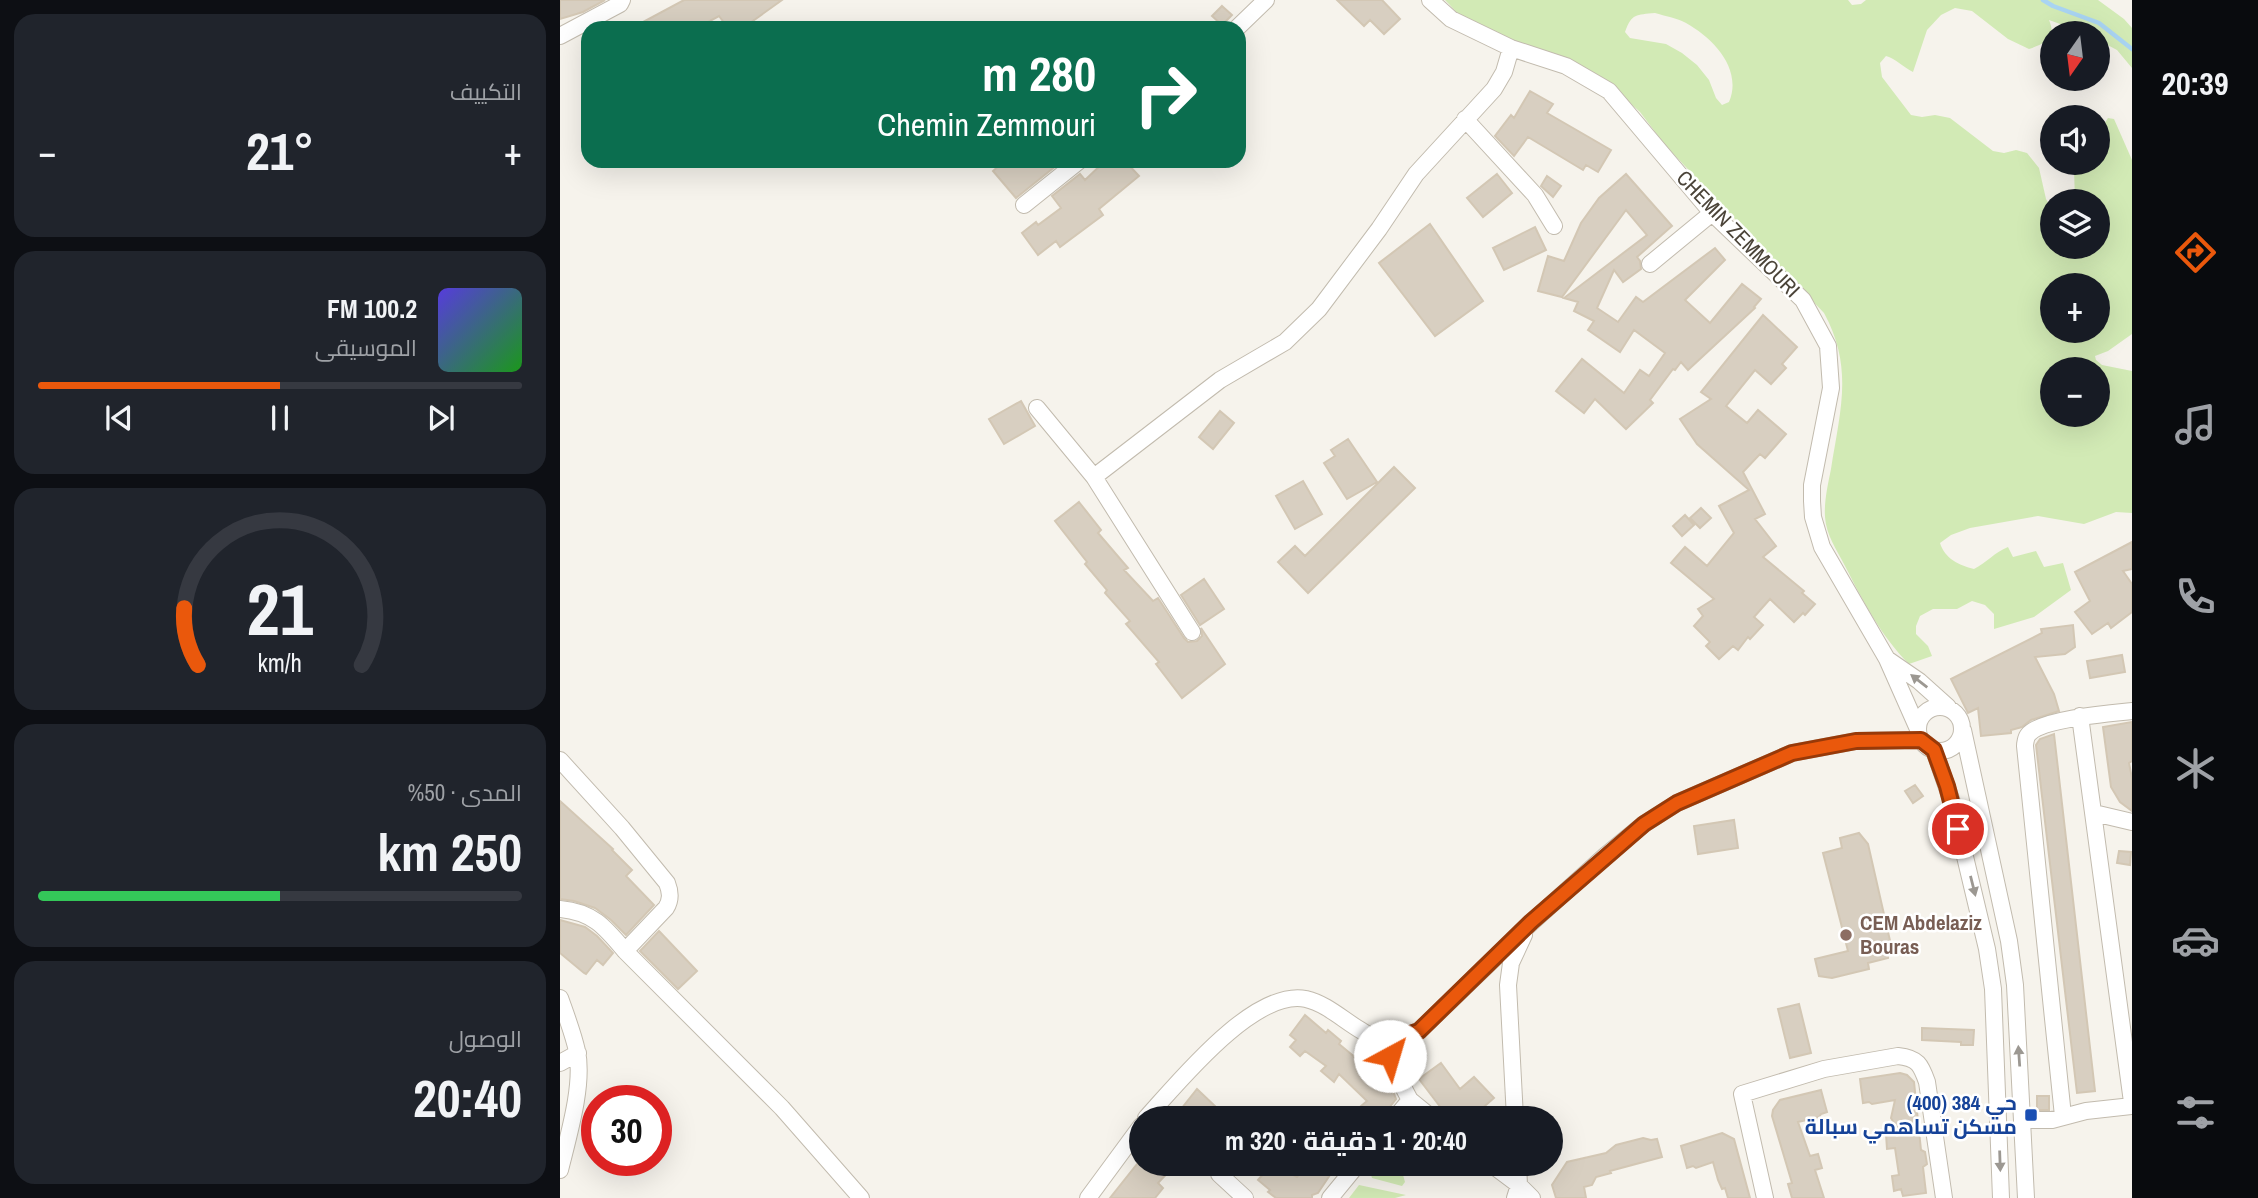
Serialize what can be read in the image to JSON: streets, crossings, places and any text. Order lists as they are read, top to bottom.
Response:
{
  "streets": {
    "street": ["CHEMIN ZEMMOURI"]
  },
  "places": {
    "other": ["CEM Abdelaziz Bouras"],
    "transit": ["حي 384 (400) مسكن تساهمي سبالة"]
  },
  "north": "bottom",
  "page": {
    "tabs": "20:39",
    "tile": [
      "التكييف",
      ["المدى · 50%", "250 km"],
      ["الوصول", "20:40"]
    ],
    "map_buttons": ["+", "−"],
    "turn": ["280 m", "Chemin Zemmouri"],
    "heat": ["−", "21°", "+"],
    "song": ["100.2 FM", "الموسيقى"],
    "limit": "30",
    "trip": "20:40 · 1 دقيقة · 320 m",
    "gauge": ["21", "km/h"]
  }
}
